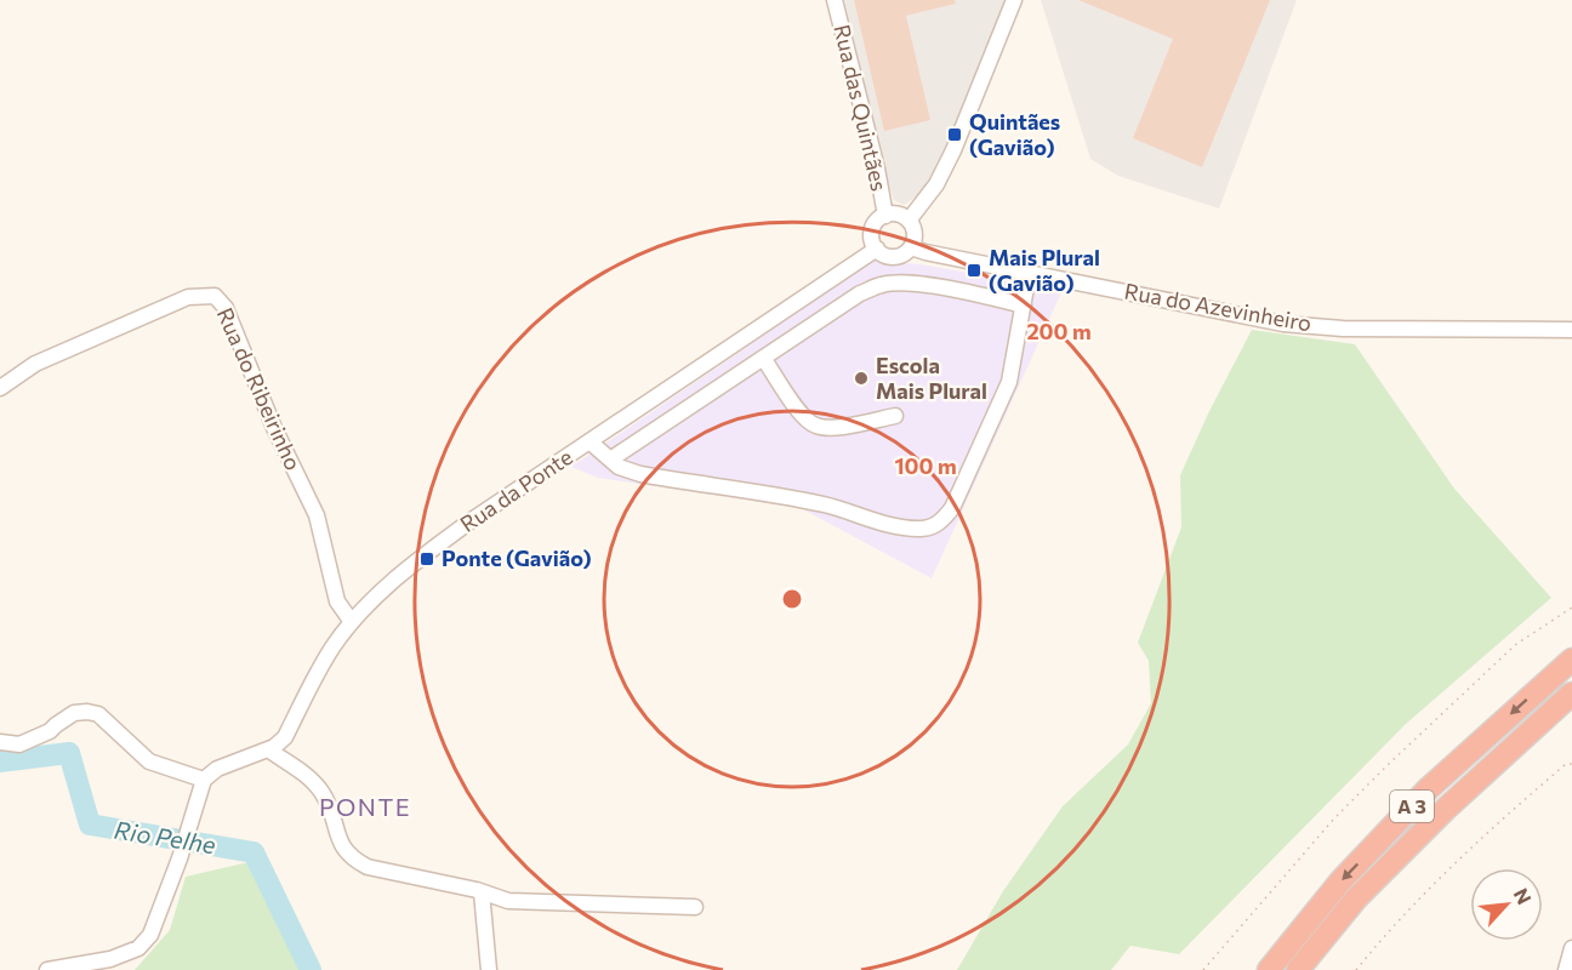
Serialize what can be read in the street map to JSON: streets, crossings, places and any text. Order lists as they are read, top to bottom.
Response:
{
  "streets": {
    "highway": ["A 3"],
    "street": [
      "Rua das Quintães",
      "Rua do Azevinheiro",
      "Rua do Ribeirinho",
      "Rua da Ponte"
    ]
  },
  "crossings": [
    ["Rua das Quintães", "Rua do Azevinheiro"],
    ["Rua das Quintães", "Rua da Ponte"],
    ["Rua do Azevinheiro", "Rua da Ponte"],
    ["Rua do Ribeirinho", "Rua da Ponte"]
  ],
  "districts": ["PONTE"],
  "water": ["Rio Pelhe"],
  "places": {
    "transit": ["Quintães (Gavião)", "Mais Plural (Gavião)", "Ponte (Gavião)"],
    "other": ["Escola Mais Plural"]
  },
  "north": "top right",
  "rings": ["200 m", "100 m"]
}
